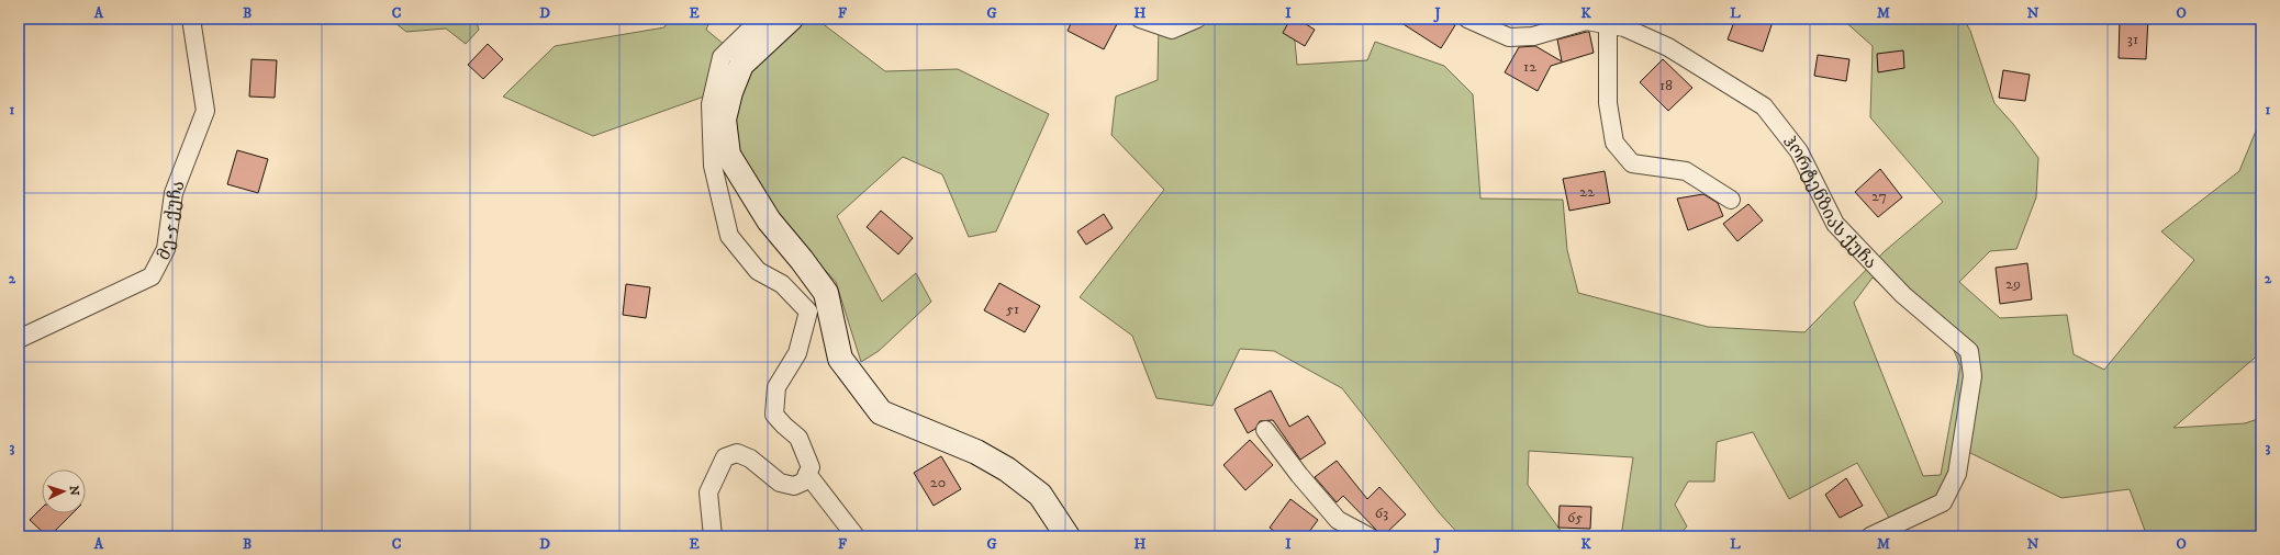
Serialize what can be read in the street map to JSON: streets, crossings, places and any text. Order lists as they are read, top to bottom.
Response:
{
  "streets": {
    "street": ["ჰორტენზიას ქუჩა", "მე-5 ქუჩა"]
  },
  "house_numbers": [
    "31",
    "12",
    "18",
    "22",
    "27",
    "29",
    "51",
    "20",
    "63",
    "65"
  ],
  "north": "right",
  "grid": {
    "columns": [
      "A",
      "B",
      "C",
      "D",
      "E",
      "F",
      "G",
      "H",
      "I",
      "J",
      "K",
      "L",
      "M",
      "N",
      "O"
    ],
    "rows": ["1", "2", "3"]
  }
}
